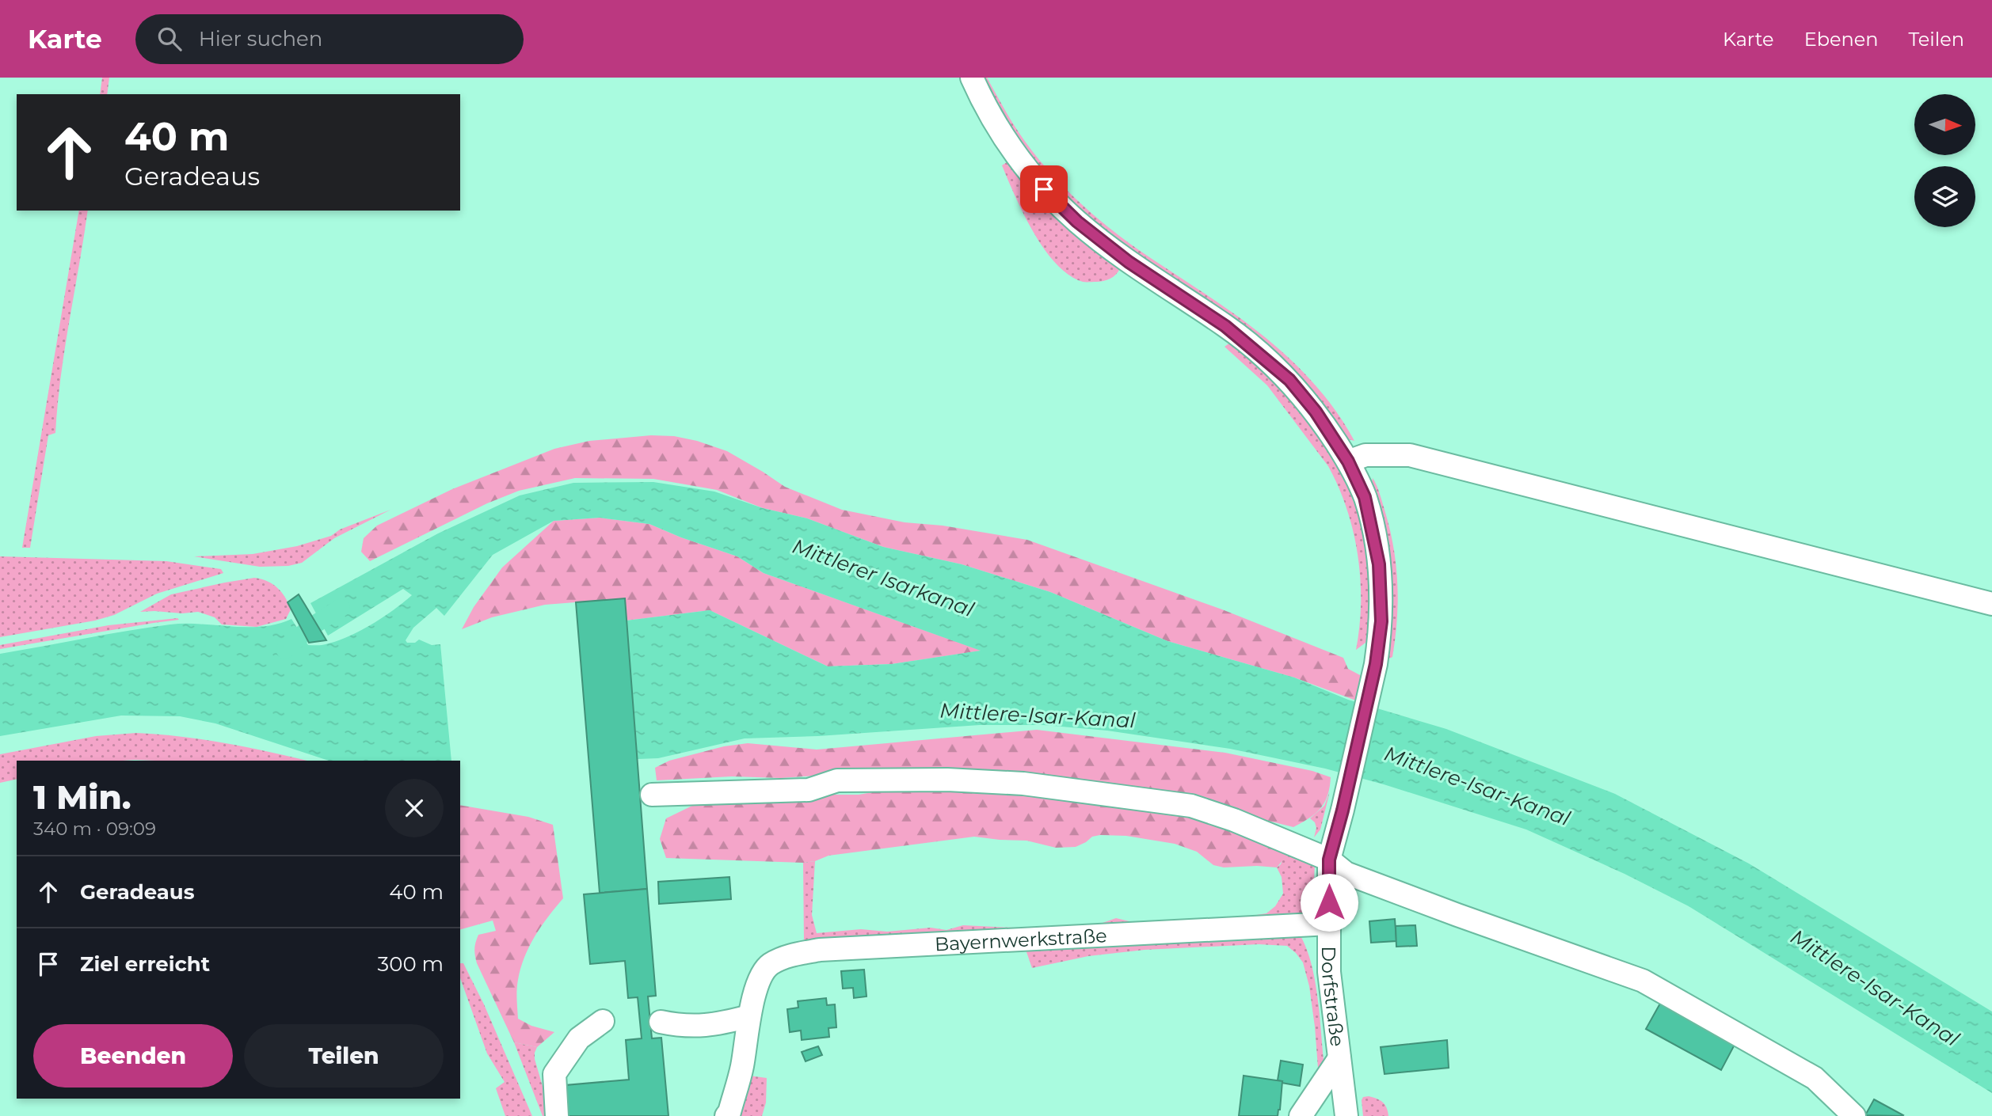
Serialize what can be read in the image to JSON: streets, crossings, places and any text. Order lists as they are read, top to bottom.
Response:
{
  "streets": {
    "street": ["Bayernwerkstraße", "Dorfstraße"]
  },
  "crossings": [
    ["Bayernwerkstraße", "Dorfstraße"]
  ],
  "water": ["Mittlerer Isarkanal", "Mittlere-Isar-Kanal"],
  "north": "right",
  "page": {
    "header": "Karte",
    "search": "Hier suchen",
    "nav": ["Karte", "Ebenen", "Teilen"],
    "turn": ["40 m", "Geradeaus"],
    "heading": ["1 Min.", "340 m · 09:09"],
    "list": [
      {
        "name": "Geradeaus",
        "value": "40 m"
      },
      {
        "name": "Ziel erreicht",
        "value": "300 m"
      }
    ],
    "buttons": ["Beenden", "Teilen"]
  }
}
